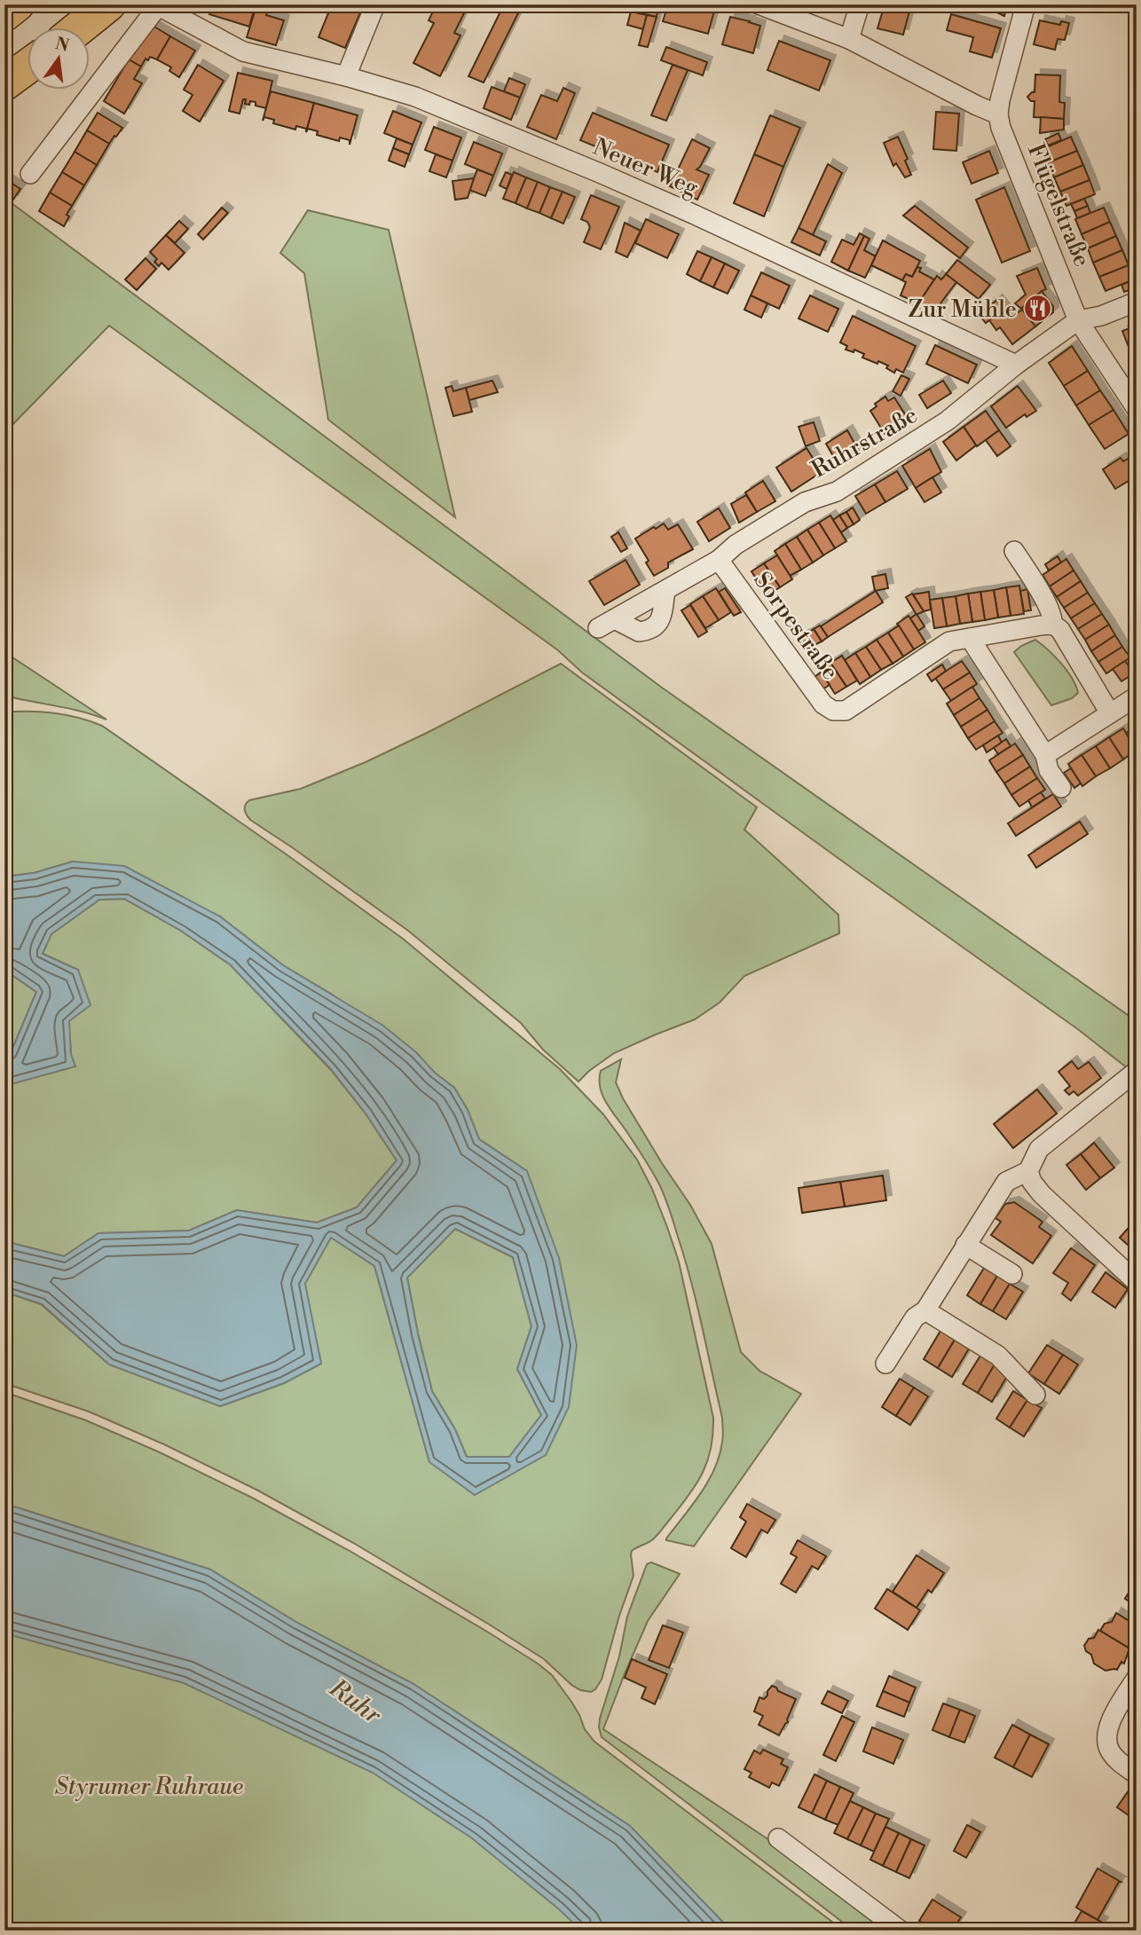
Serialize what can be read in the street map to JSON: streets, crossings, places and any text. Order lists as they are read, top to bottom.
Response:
{
  "streets": {
    "street": [
      "Neuer Weg",
      "Flügelstraße",
      "Ruhrstraße",
      "Sorpestraße"
    ]
  },
  "crossings": [
    ["Neuer Weg", "Ruhrstraße"],
    ["Flügelstraße", "Ruhrstraße"],
    ["Ruhrstraße", "Sorpestraße"]
  ],
  "water": ["Ruhr"],
  "parks": ["Styrumer Ruhraue"],
  "places": {
    "restaurant": ["Zur Mühle"]
  },
  "north": "top"
}
